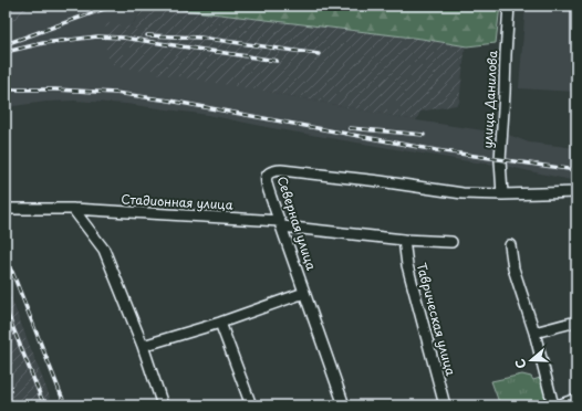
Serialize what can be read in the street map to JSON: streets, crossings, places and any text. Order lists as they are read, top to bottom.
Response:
{
  "streets": {
    "street": [
      "улица Данилова",
      "Стадионная улица",
      "Северная улица",
      "Таврическая улица"
    ]
  },
  "crossings": [
    ["улица Данилова", "Северная улица"],
    ["Стадионная улица", "Северная улица"],
    ["Стадионная улица", "Таврическая улица"]
  ],
  "north": "left"
}
